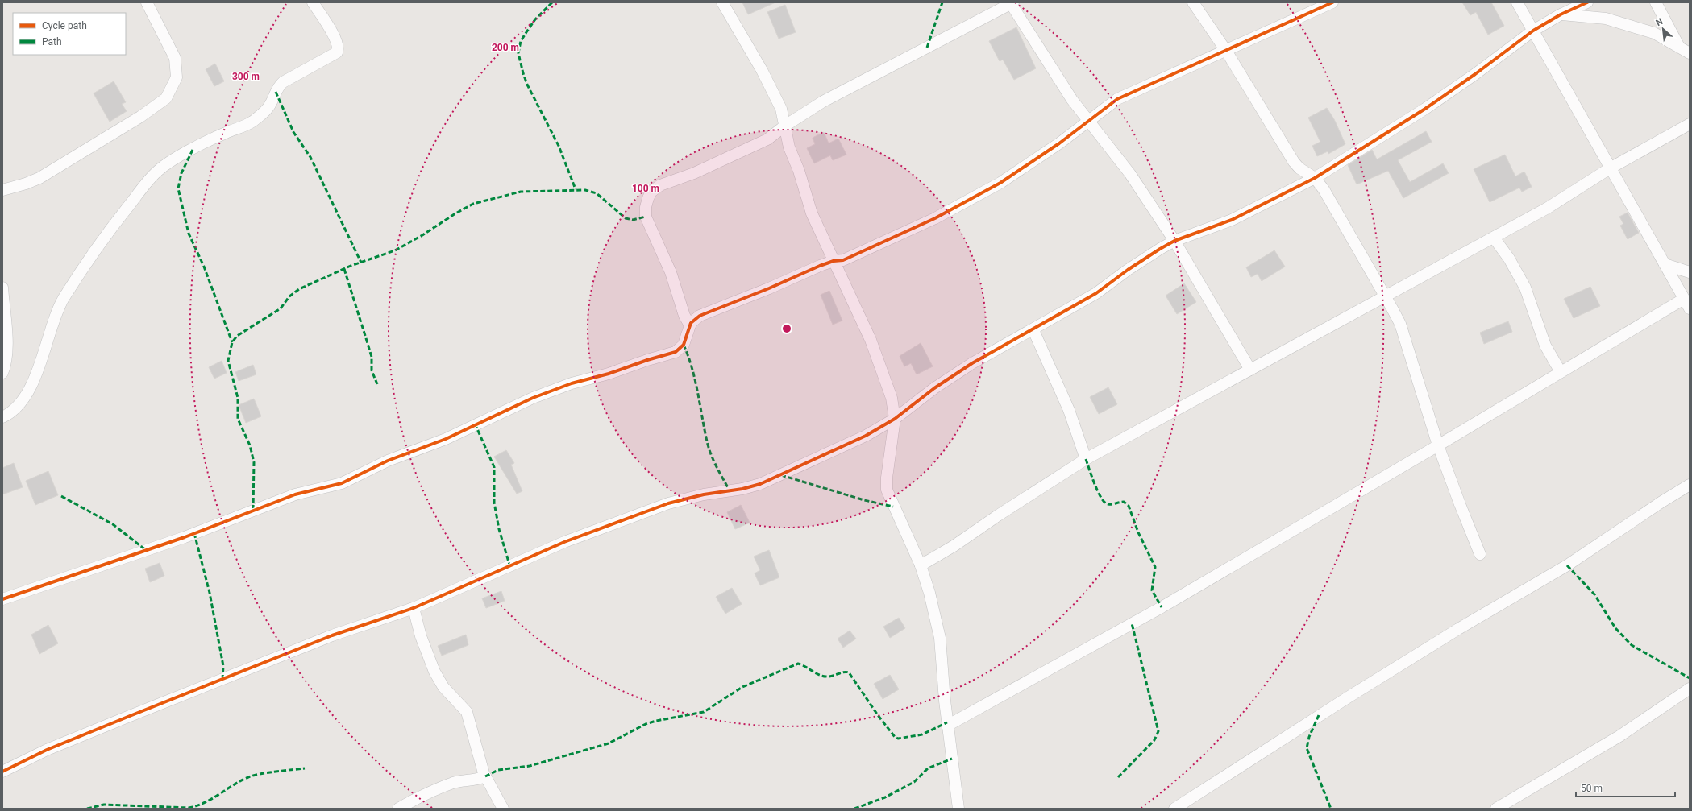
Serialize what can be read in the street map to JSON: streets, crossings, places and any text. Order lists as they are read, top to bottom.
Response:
{
  "legend": ["Cycle path", "Path"],
  "scale_bar": "50 m",
  "north": "top left",
  "rings": ["200 m", "300 m", "100 m"]
}
